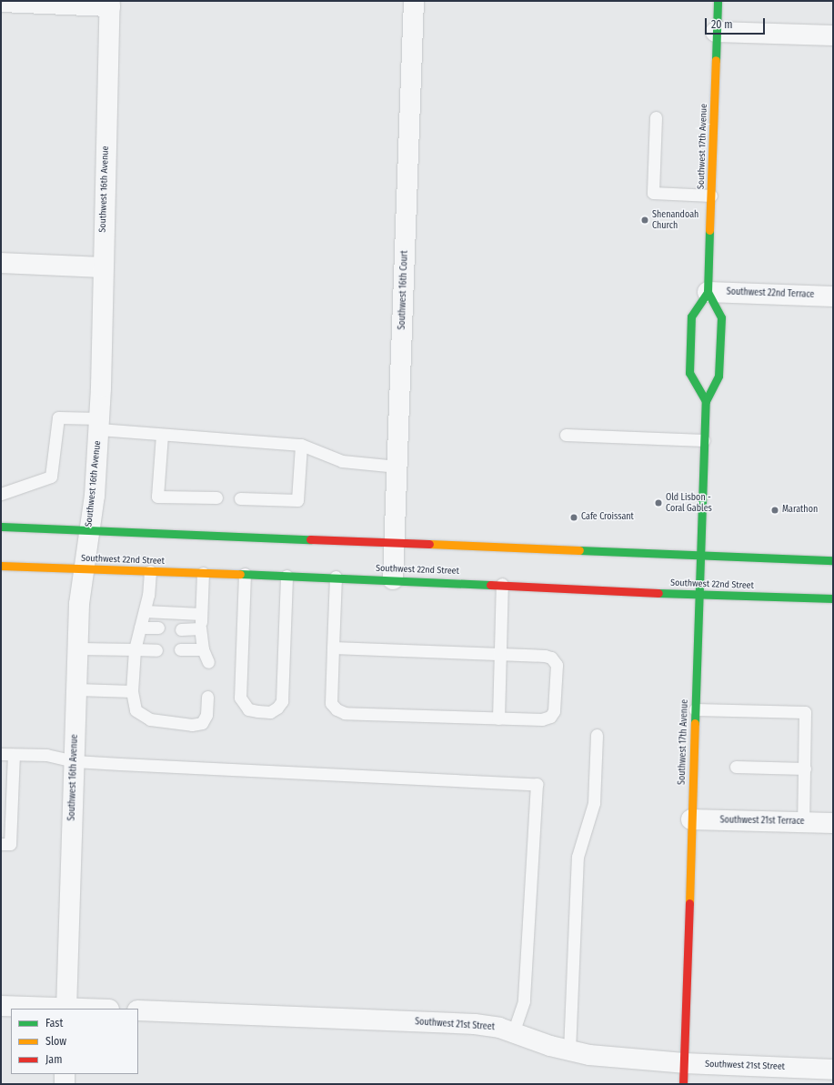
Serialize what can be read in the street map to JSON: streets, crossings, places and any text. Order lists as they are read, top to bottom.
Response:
{
  "streets": {
    "main road": ["Southwest 17th Avenue", "Southwest 22nd Street"],
    "street": [
      "Southwest 16th Avenue",
      "Southwest 16th Court",
      "Southwest 22nd Terrace",
      "Southwest 21st Terrace",
      "Southwest 21st Street"
    ]
  },
  "crossings": [
    ["Southwest 17th Avenue", "Southwest 22nd Terrace"],
    ["Southwest 17th Avenue", "Southwest 22nd Street"],
    ["Southwest 17th Avenue", "Southwest 21st Terrace"],
    ["Southwest 17th Avenue", "Southwest 21st Street"],
    ["Southwest 16th Avenue", "Southwest 22nd Street"],
    ["Southwest 16th Court", "Southwest 22nd Street"]
  ],
  "places": [
    "Shenandoah Church",
    "Old Lisbon - Coral Gables",
    "Marathon",
    "Cafe Croissant"
  ],
  "legend": ["Fast", "Slow", "Jam"],
  "scale_bar": "20 m"
}
